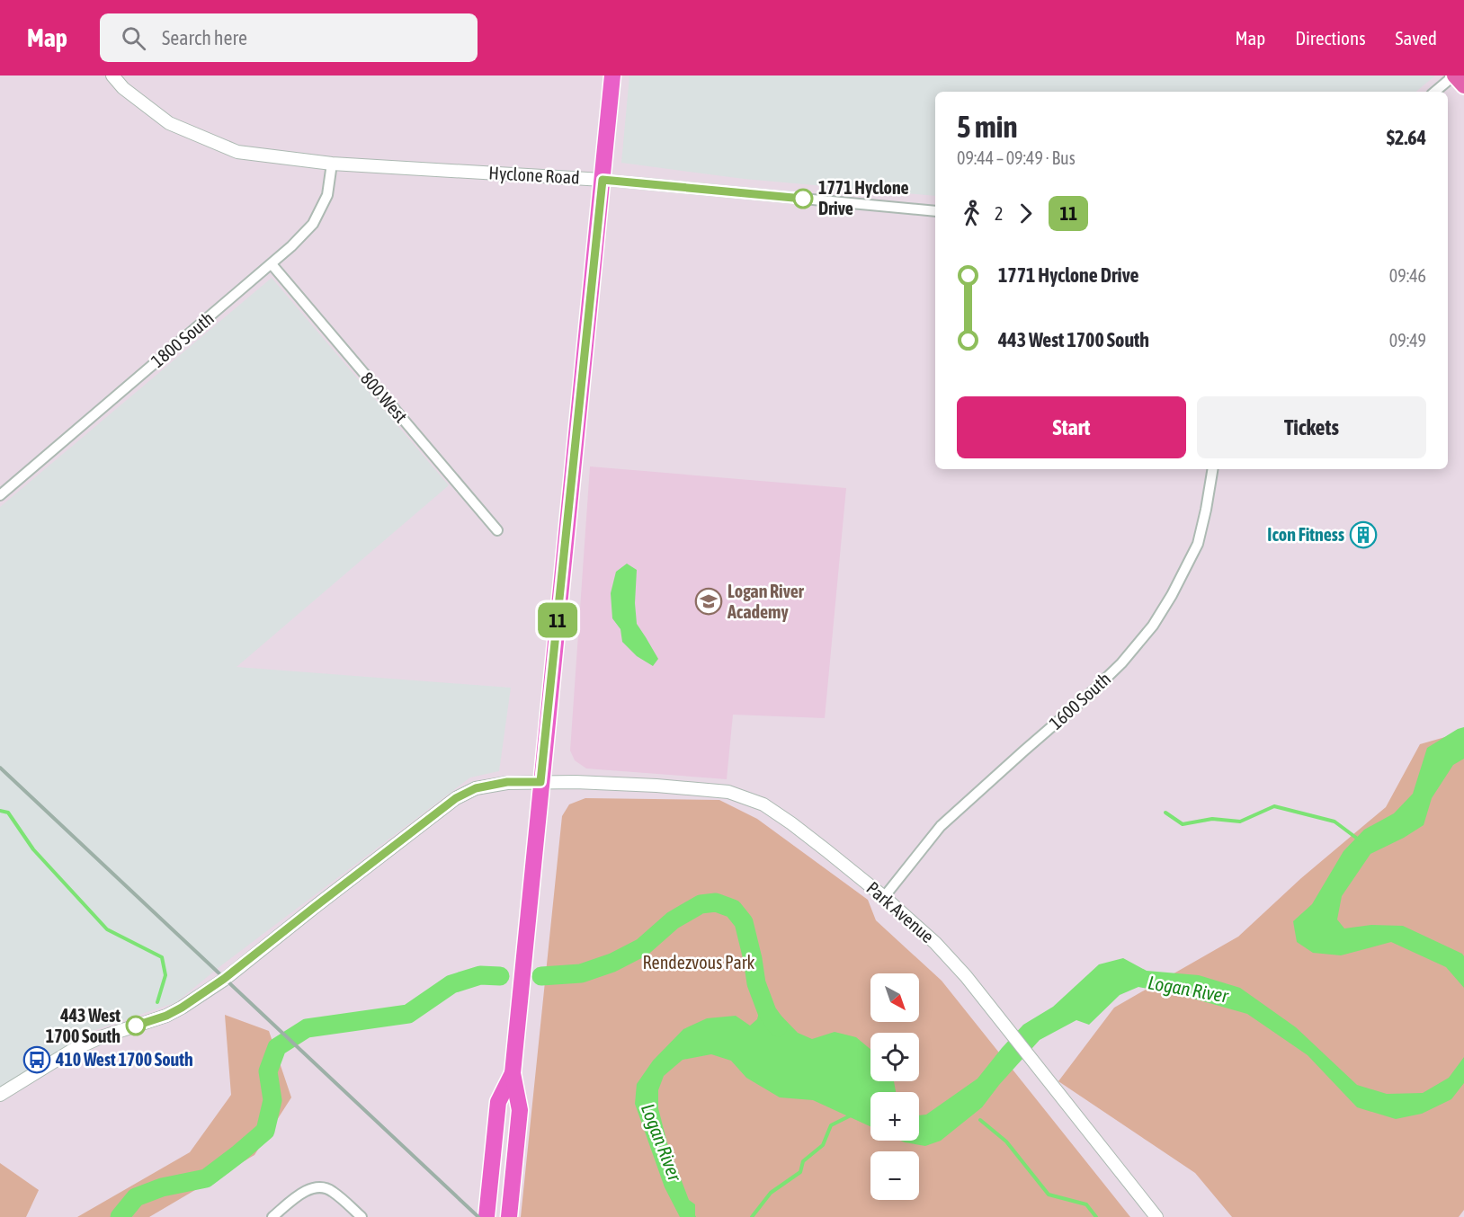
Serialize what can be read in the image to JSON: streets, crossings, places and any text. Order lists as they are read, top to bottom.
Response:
{
  "streets": {
    "street": [
      "Hyclone Road",
      "1800 South",
      "800 West",
      "1600 South",
      "Park Avenue"
    ]
  },
  "crossings": [
    ["Hyclone Road", "1800 South"],
    ["1800 South", "800 West"],
    ["1600 South", "Park Avenue"]
  ],
  "water": ["Logan River"],
  "parks": ["Rendezvous Park"],
  "places": {
    "other": ["1771 Hyclone Drive", "443 West 1700 South"],
    "building": ["Icon Fitness"],
    "school or university": ["Logan River Academy"],
    "bus stop": ["410 West 1700 South"]
  },
  "lines": ["bus line 11"],
  "north": "bottom right",
  "page": {
    "header": "Map",
    "search": "Search here",
    "nav": ["Map", "Directions", "Saved"],
    "on_map": "11",
    "heading": ["5 min", "09:44 – 09:49 · Bus", "$2.64"],
    "legs": ["2", "11"],
    "list": [
      {
        "name": "1771 Hyclone Drive",
        "value": "09:46"
      },
      {
        "name": "443 West 1700 South",
        "value": "09:49"
      }
    ],
    "buttons": ["Start", "Tickets"],
    "map_buttons": ["+", "−"]
  }
}
